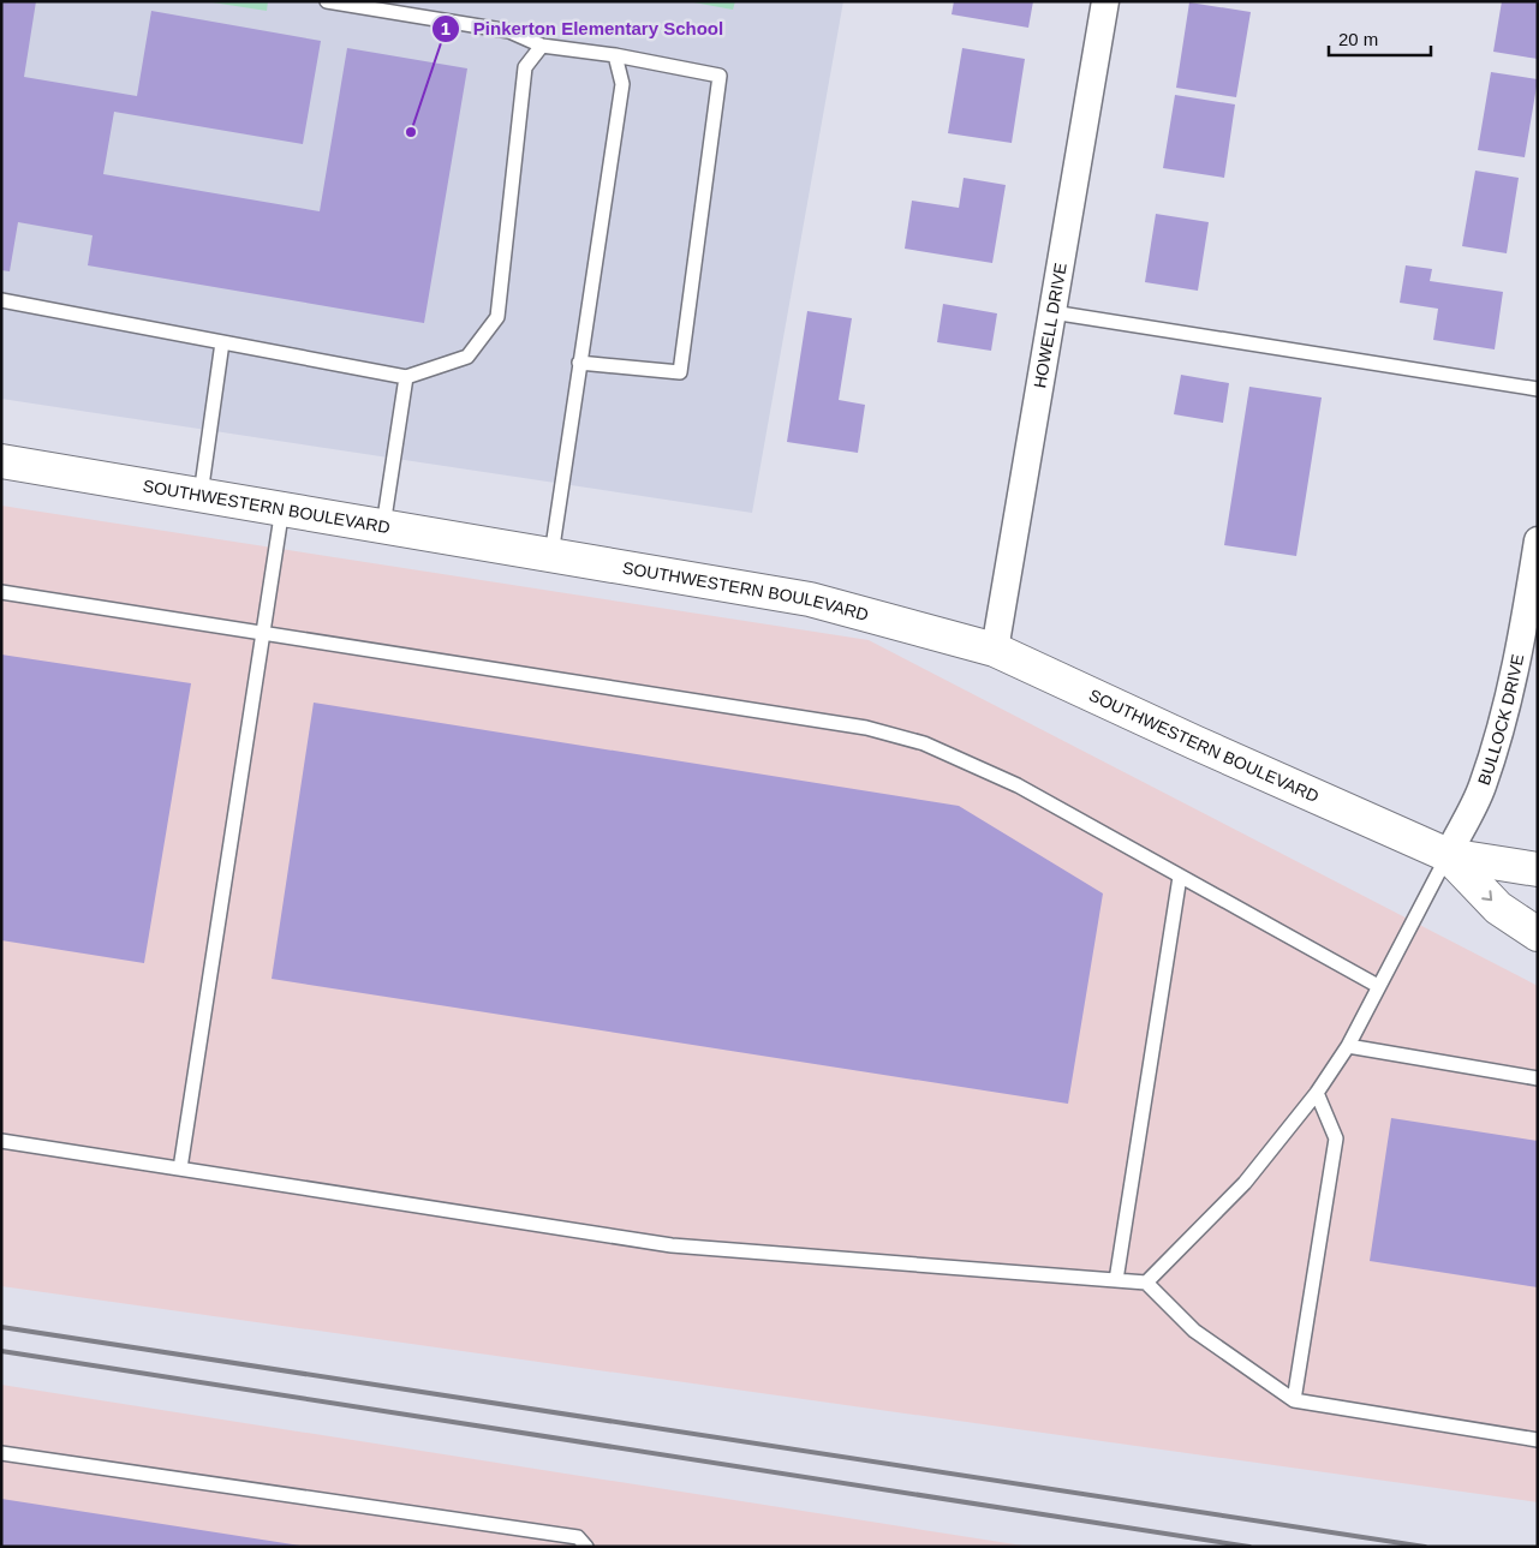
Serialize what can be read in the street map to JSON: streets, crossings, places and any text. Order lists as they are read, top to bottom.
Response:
{
  "streets": {
    "street": ["HOWELL DRIVE", "SOUTHWESTERN BOULEVARD", "BULLOCK DRIVE"]
  },
  "crossings": [
    ["HOWELL DRIVE", "SOUTHWESTERN BOULEVARD"],
    ["SOUTHWESTERN BOULEVARD", "BULLOCK DRIVE"]
  ],
  "places": ["Pinkerton Elementary School"],
  "scale_bar": "20 m"
}
